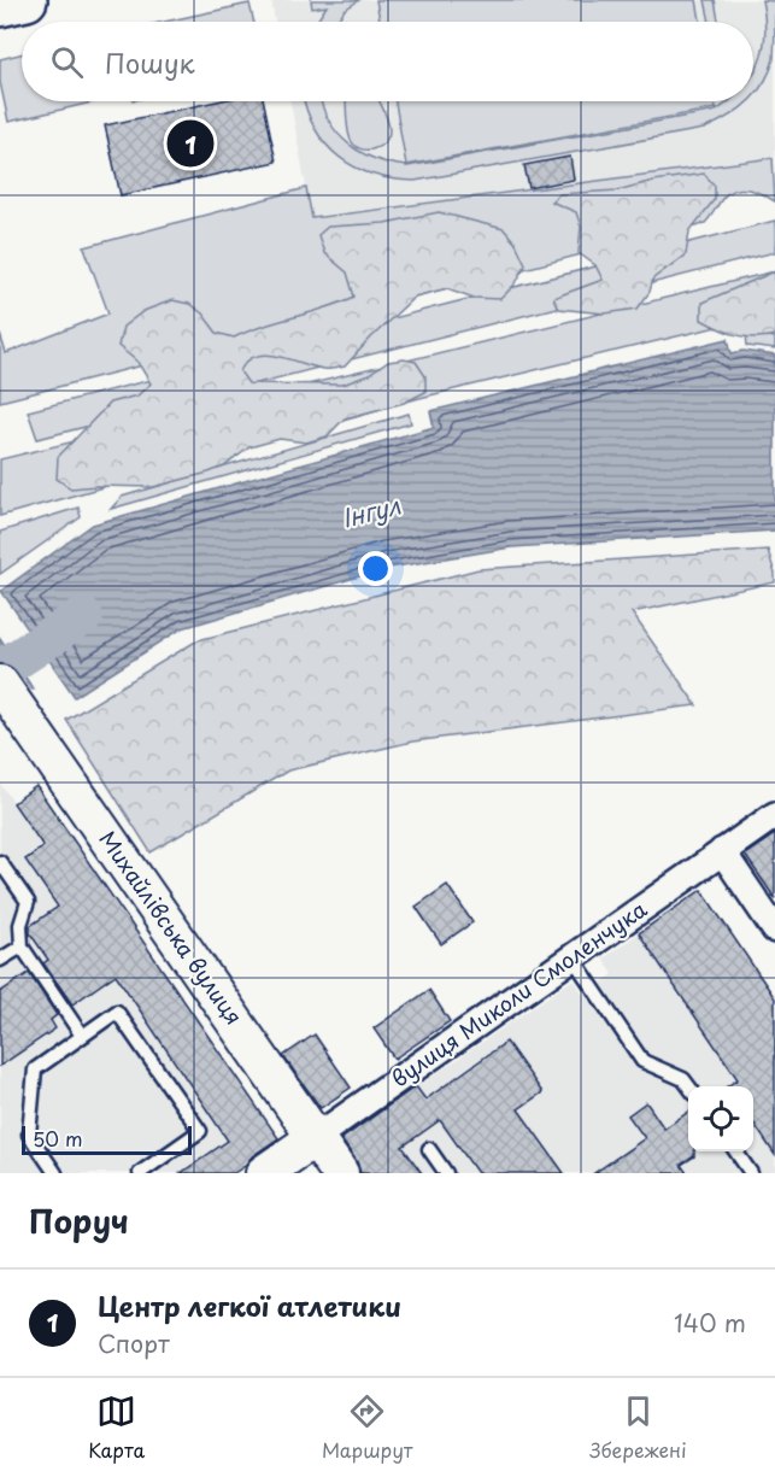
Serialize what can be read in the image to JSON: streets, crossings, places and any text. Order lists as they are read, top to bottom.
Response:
{
  "streets": {
    "street": ["Михайлівська вулиця", "вулиця Миколи Смоленчука"]
  },
  "crossings": [
    ["Михайлівська вулиця", "вулиця Миколи Смоленчука"]
  ],
  "water": ["Інгул"],
  "scale_bar": "50 m",
  "page": {
    "search": "Пошук",
    "pins": "1",
    "scale": "50 m",
    "heading": "Поруч",
    "list": [
      {
        "mark": "1",
        "name": "Центр легкої атлетики",
        "note": "Спорт",
        "value": "140 m"
      }
    ],
    "nav": ["Карта", "Маршрут", "Збережені"]
  }
}
